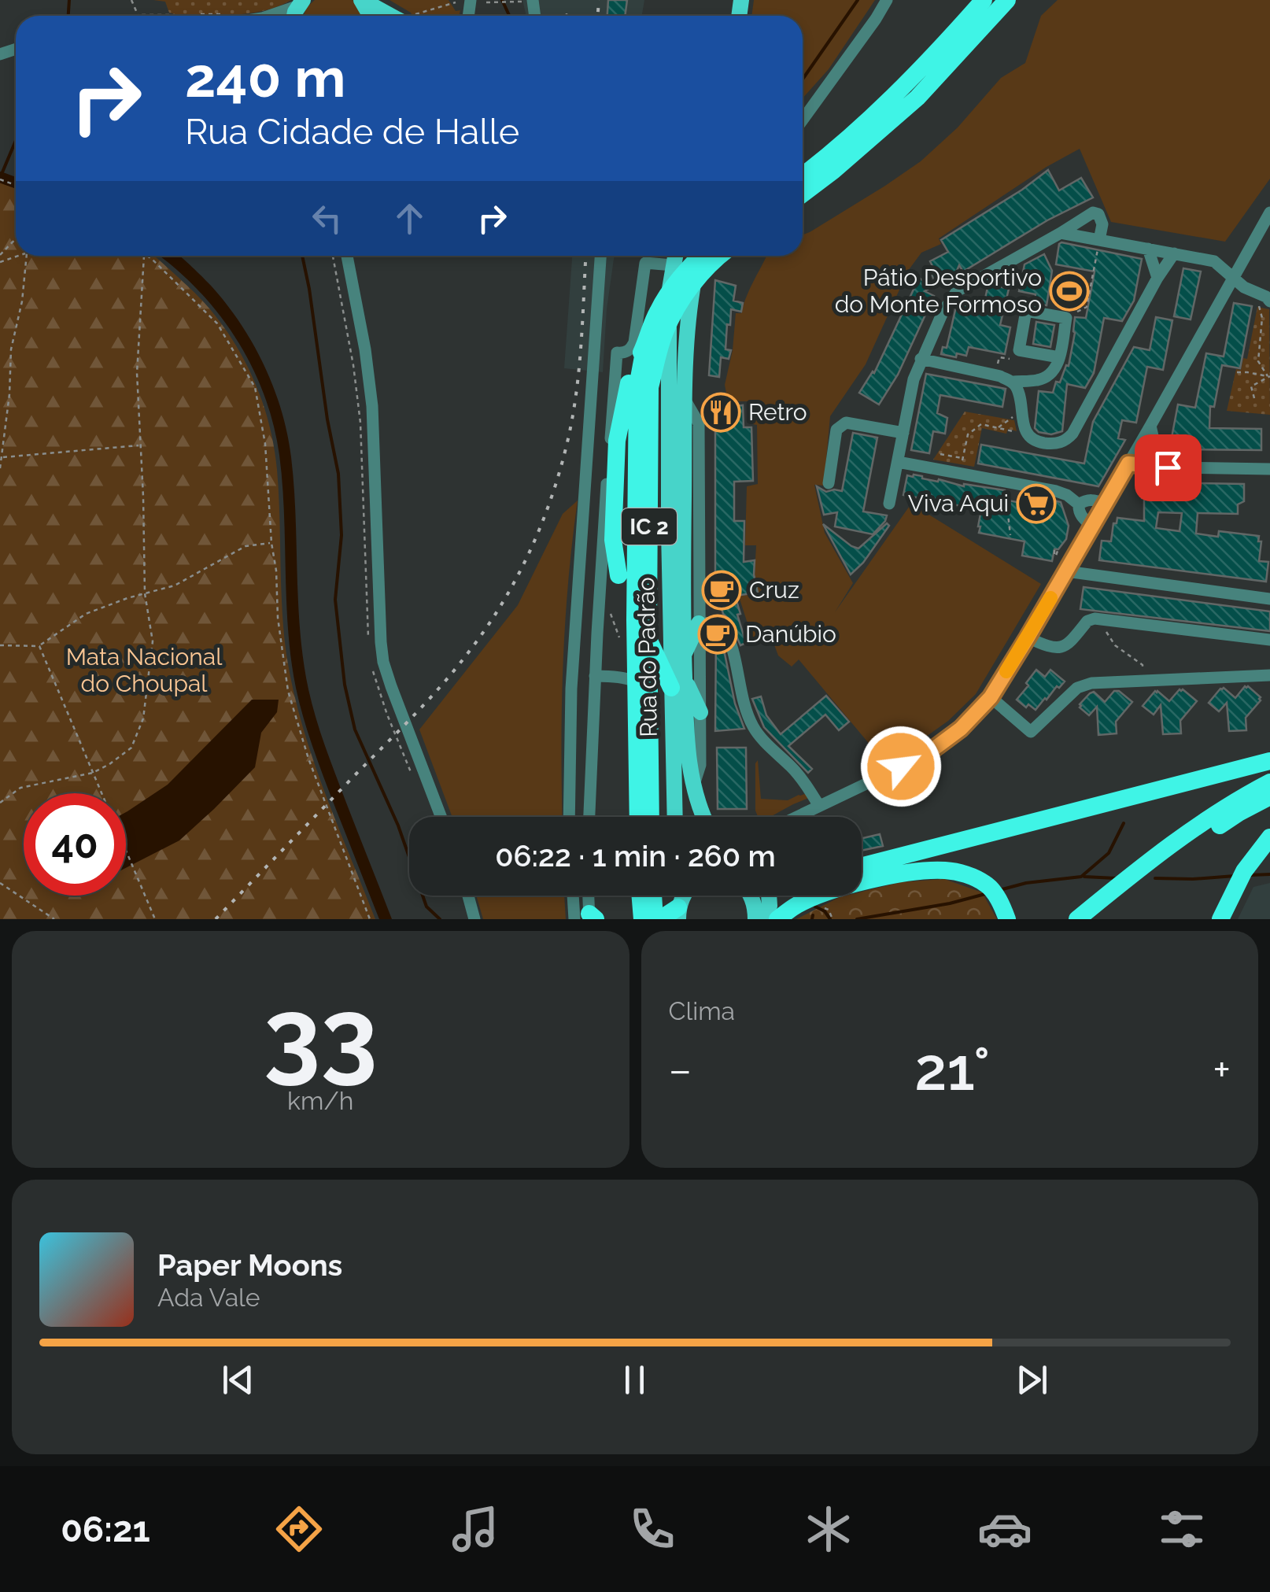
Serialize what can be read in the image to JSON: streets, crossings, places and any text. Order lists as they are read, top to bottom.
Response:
{
  "streets": {
    "highway": ["IC 2"],
    "main road": ["Rua do Padrão"]
  },
  "parks": ["Mata Nacional do Choupal"],
  "places": {
    "sports": ["Pátio Desportivo do Monte Formoso"],
    "restaurant": ["Retro"],
    "supermarket": ["Viva Aqui"],
    "cafe": ["Cruz", "Danúbio"]
  },
  "page": {
    "turn": ["240 m", "Rua Cidade de Halle"],
    "limit": "40",
    "trip": "06:22 · 1 min · 260 m",
    "tile": [
      ["33", "km/h"],
      "Clima"
    ],
    "heat": ["−", "21°", "+"],
    "song": ["Paper Moons", "Ada Vale"],
    "tabs": "06:21"
  }
}
